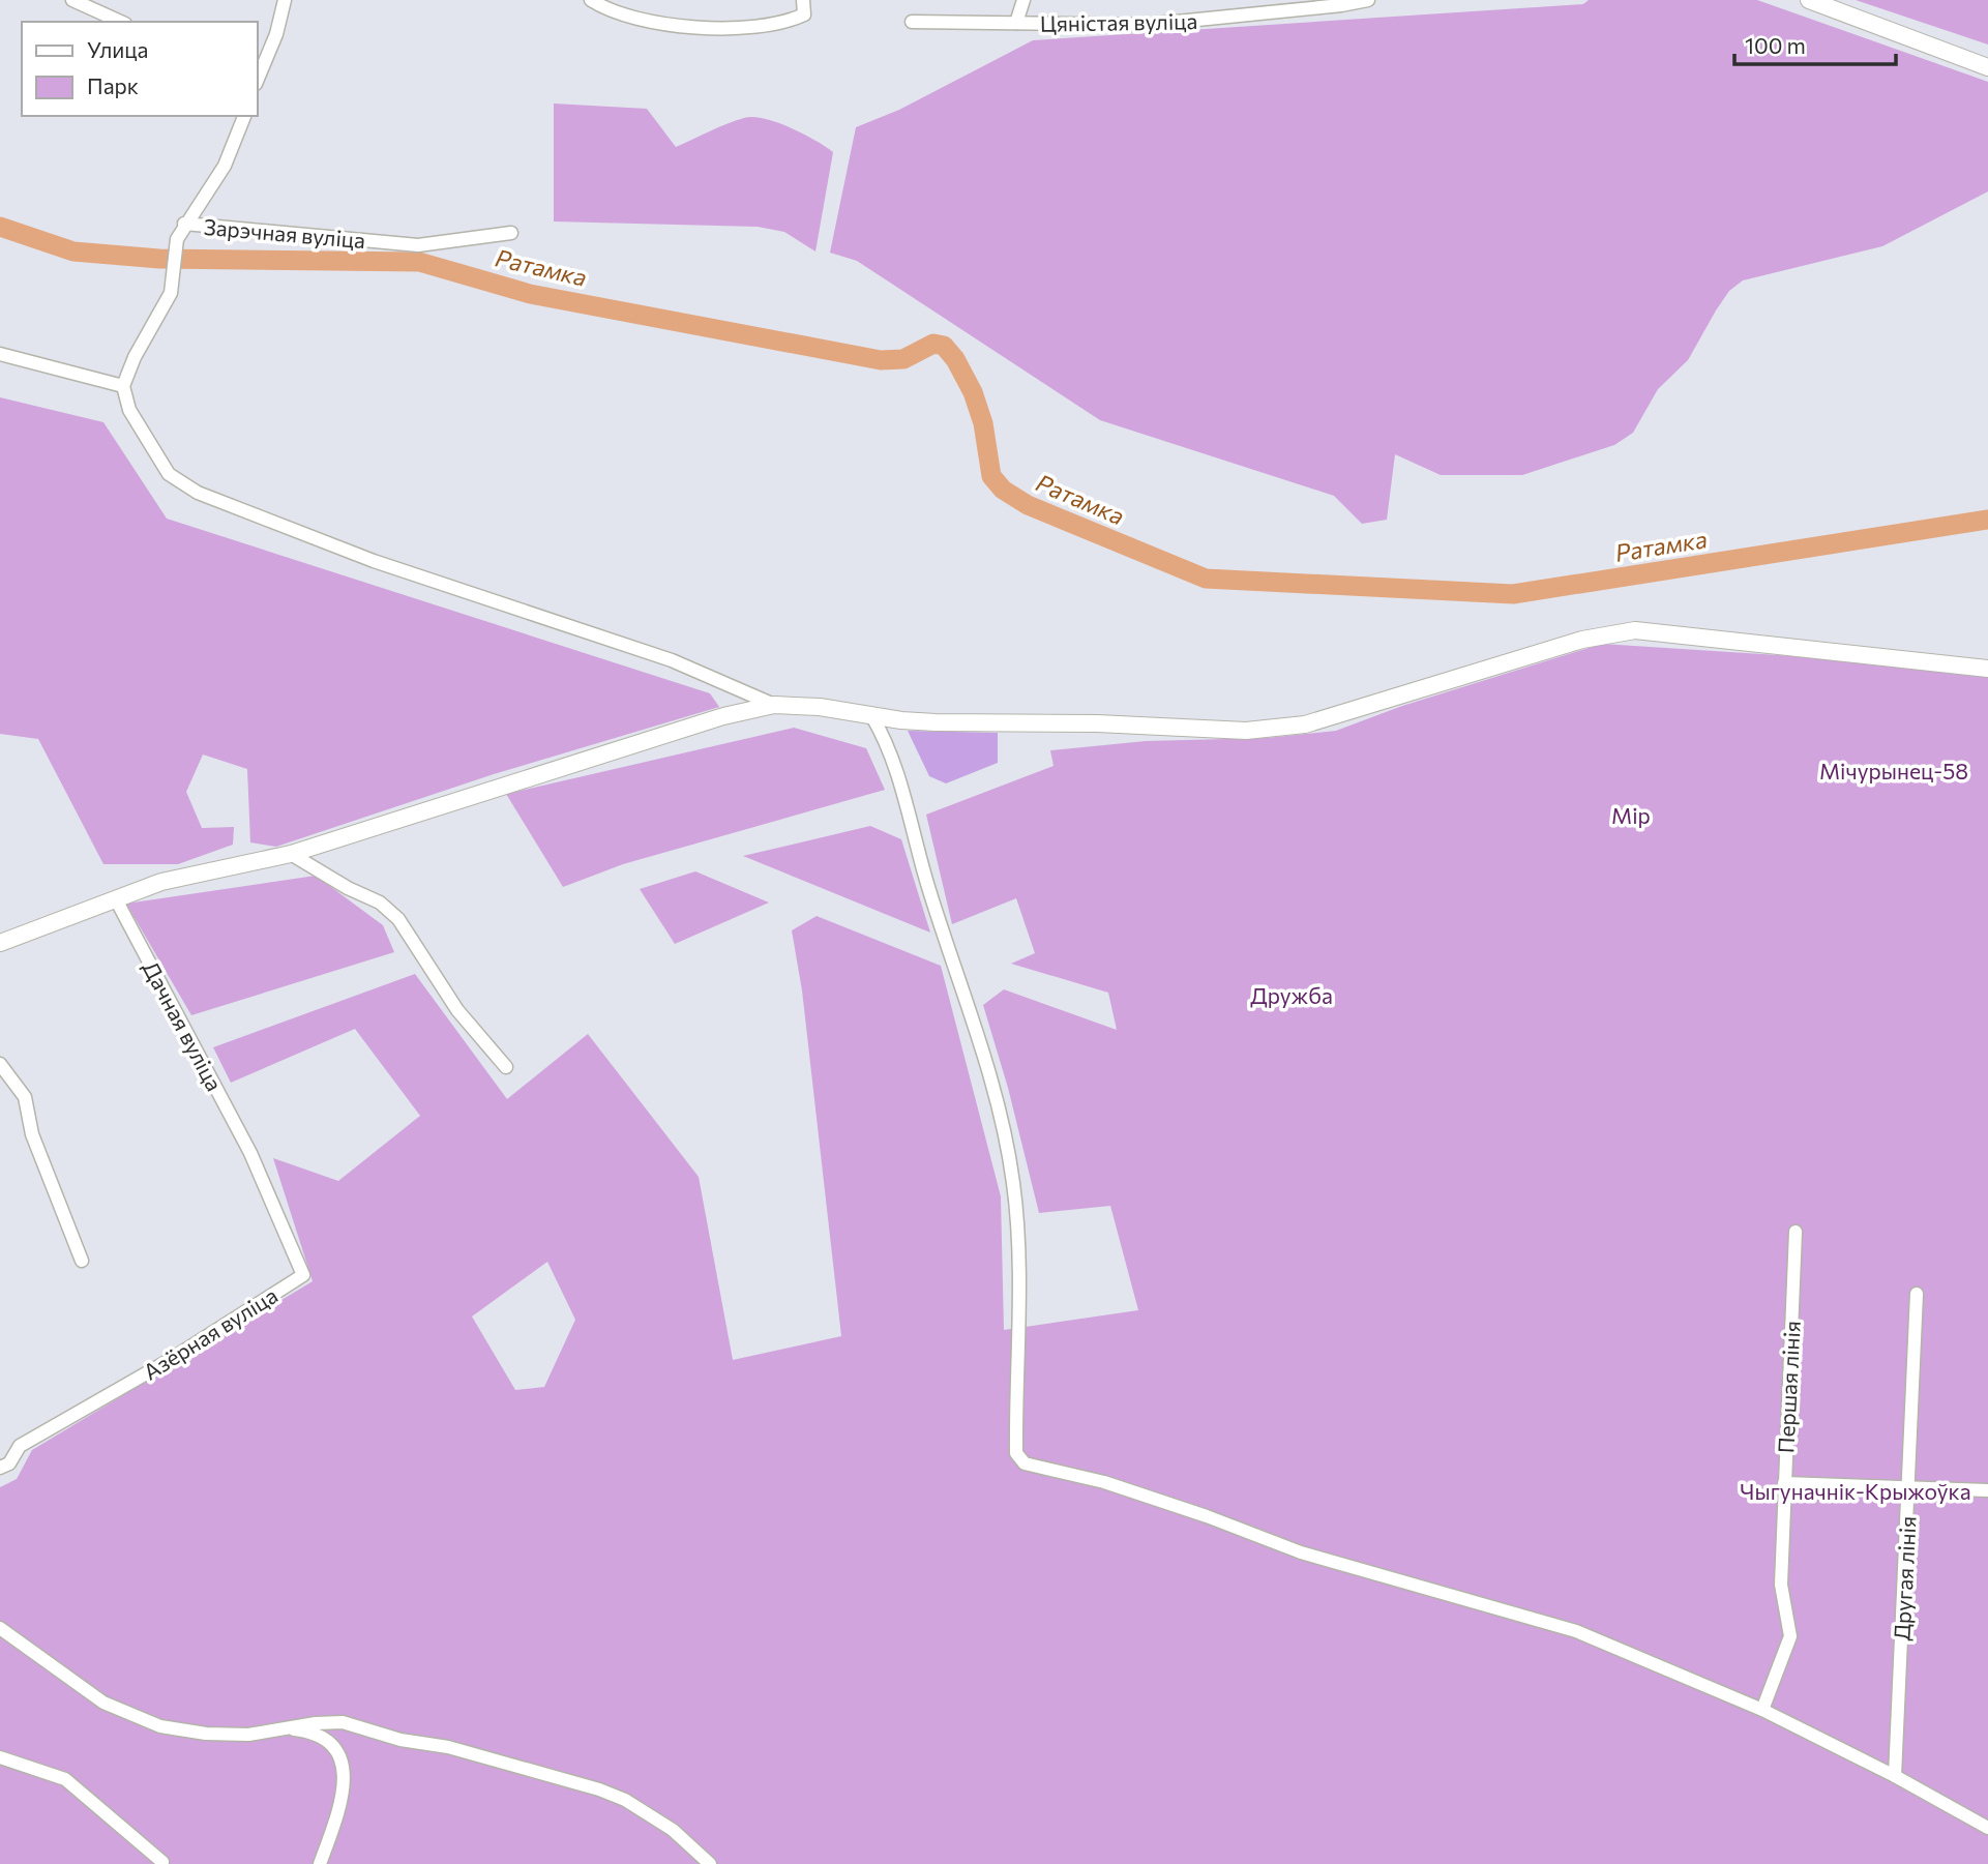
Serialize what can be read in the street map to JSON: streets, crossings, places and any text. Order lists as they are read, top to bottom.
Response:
{
  "streets": {
    "street": [
      "Цяністая вуліца",
      "Зарэчная вуліца",
      "Дачная вуліца",
      "Азёрная вуліца",
      "Першая лінія",
      "Другая лінія"
    ]
  },
  "crossings": [
    ["Дачная вуліца", "Азёрная вуліца"]
  ],
  "water": ["Ратамка"],
  "parks": [
    "Мічурынец-58",
    "Мір",
    "Дружба",
    "Чыгуначнік-Крыжоўка"
  ],
  "legend": ["Улица", "Парк"],
  "scale_bar": "100 m"
}
